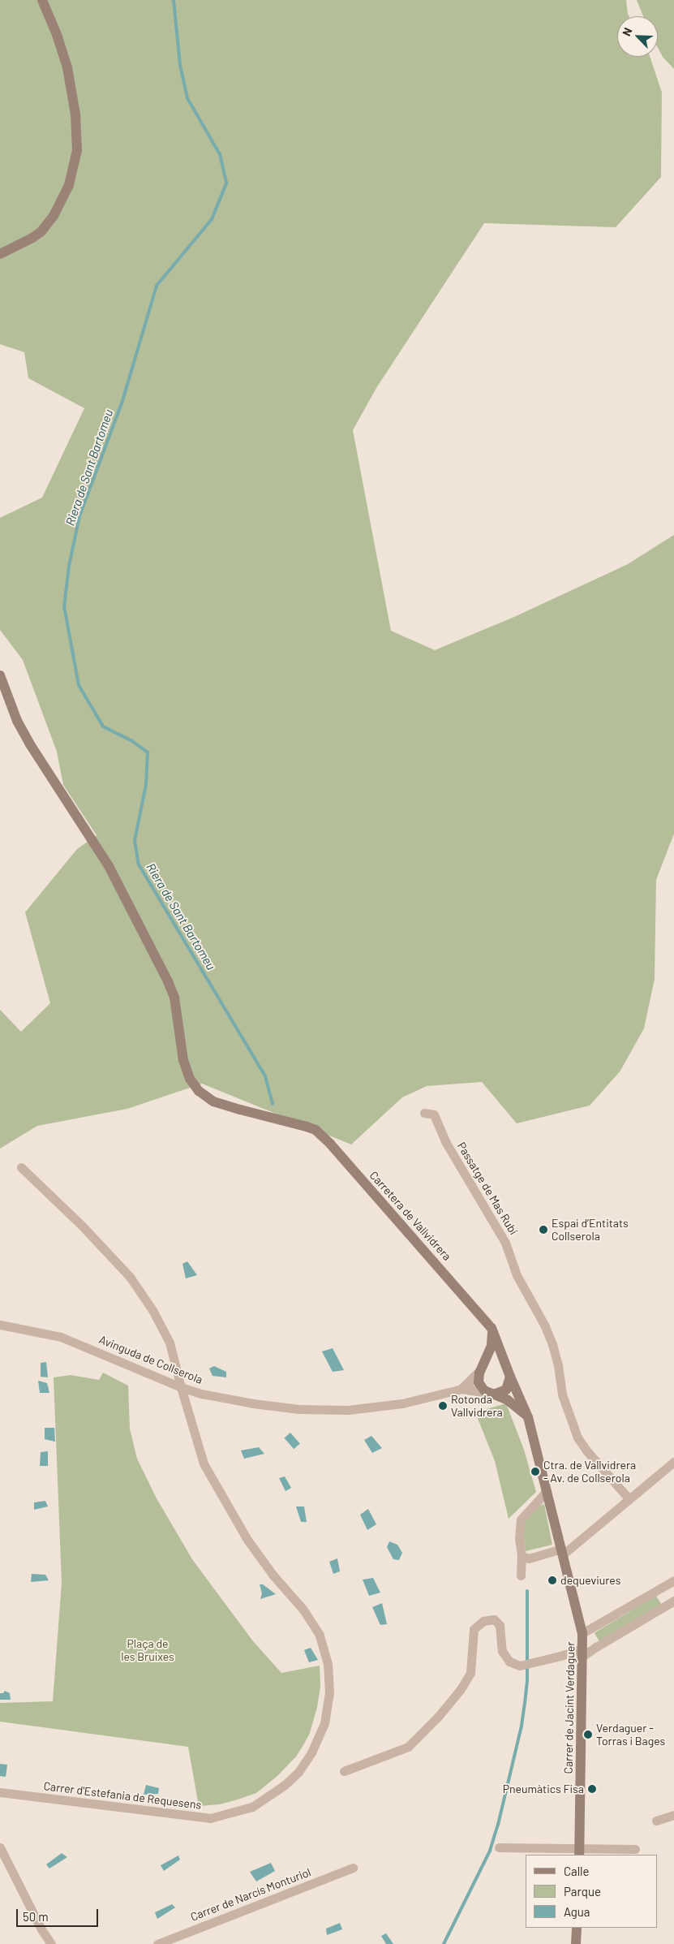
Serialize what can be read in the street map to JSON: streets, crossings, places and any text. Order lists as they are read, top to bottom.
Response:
{
  "streets": {
    "main road": ["Carretera de Vallvidrera", "Carrer de Jacint Verdaguer"],
    "street": [
      "Passatge de Mas Rubí",
      "Avinguda de Collserola",
      "Carrer d'Estefania de Requesens",
      "Carrer de Narcís Monturiol"
    ]
  },
  "crossings": [
    ["Avinguda de Collserola", "Carrer d'Estefania de Requesens"]
  ],
  "water": ["Riera de Sant Bartomeu"],
  "parks": ["Plaça de les Bruixes"],
  "places": [
    "Espai d’Entitats Collserola",
    "Rotonda Vallvidrera",
    "Ctra. de Vallvidrera - Av. de Collserola",
    "dequeviures",
    "Verdaguer - Torras i Bages",
    "Pneumàtics Fisa"
  ],
  "legend": ["Calle", "Parque", "Agua"],
  "scale_bar": "50 m",
  "north": "top left"
}
